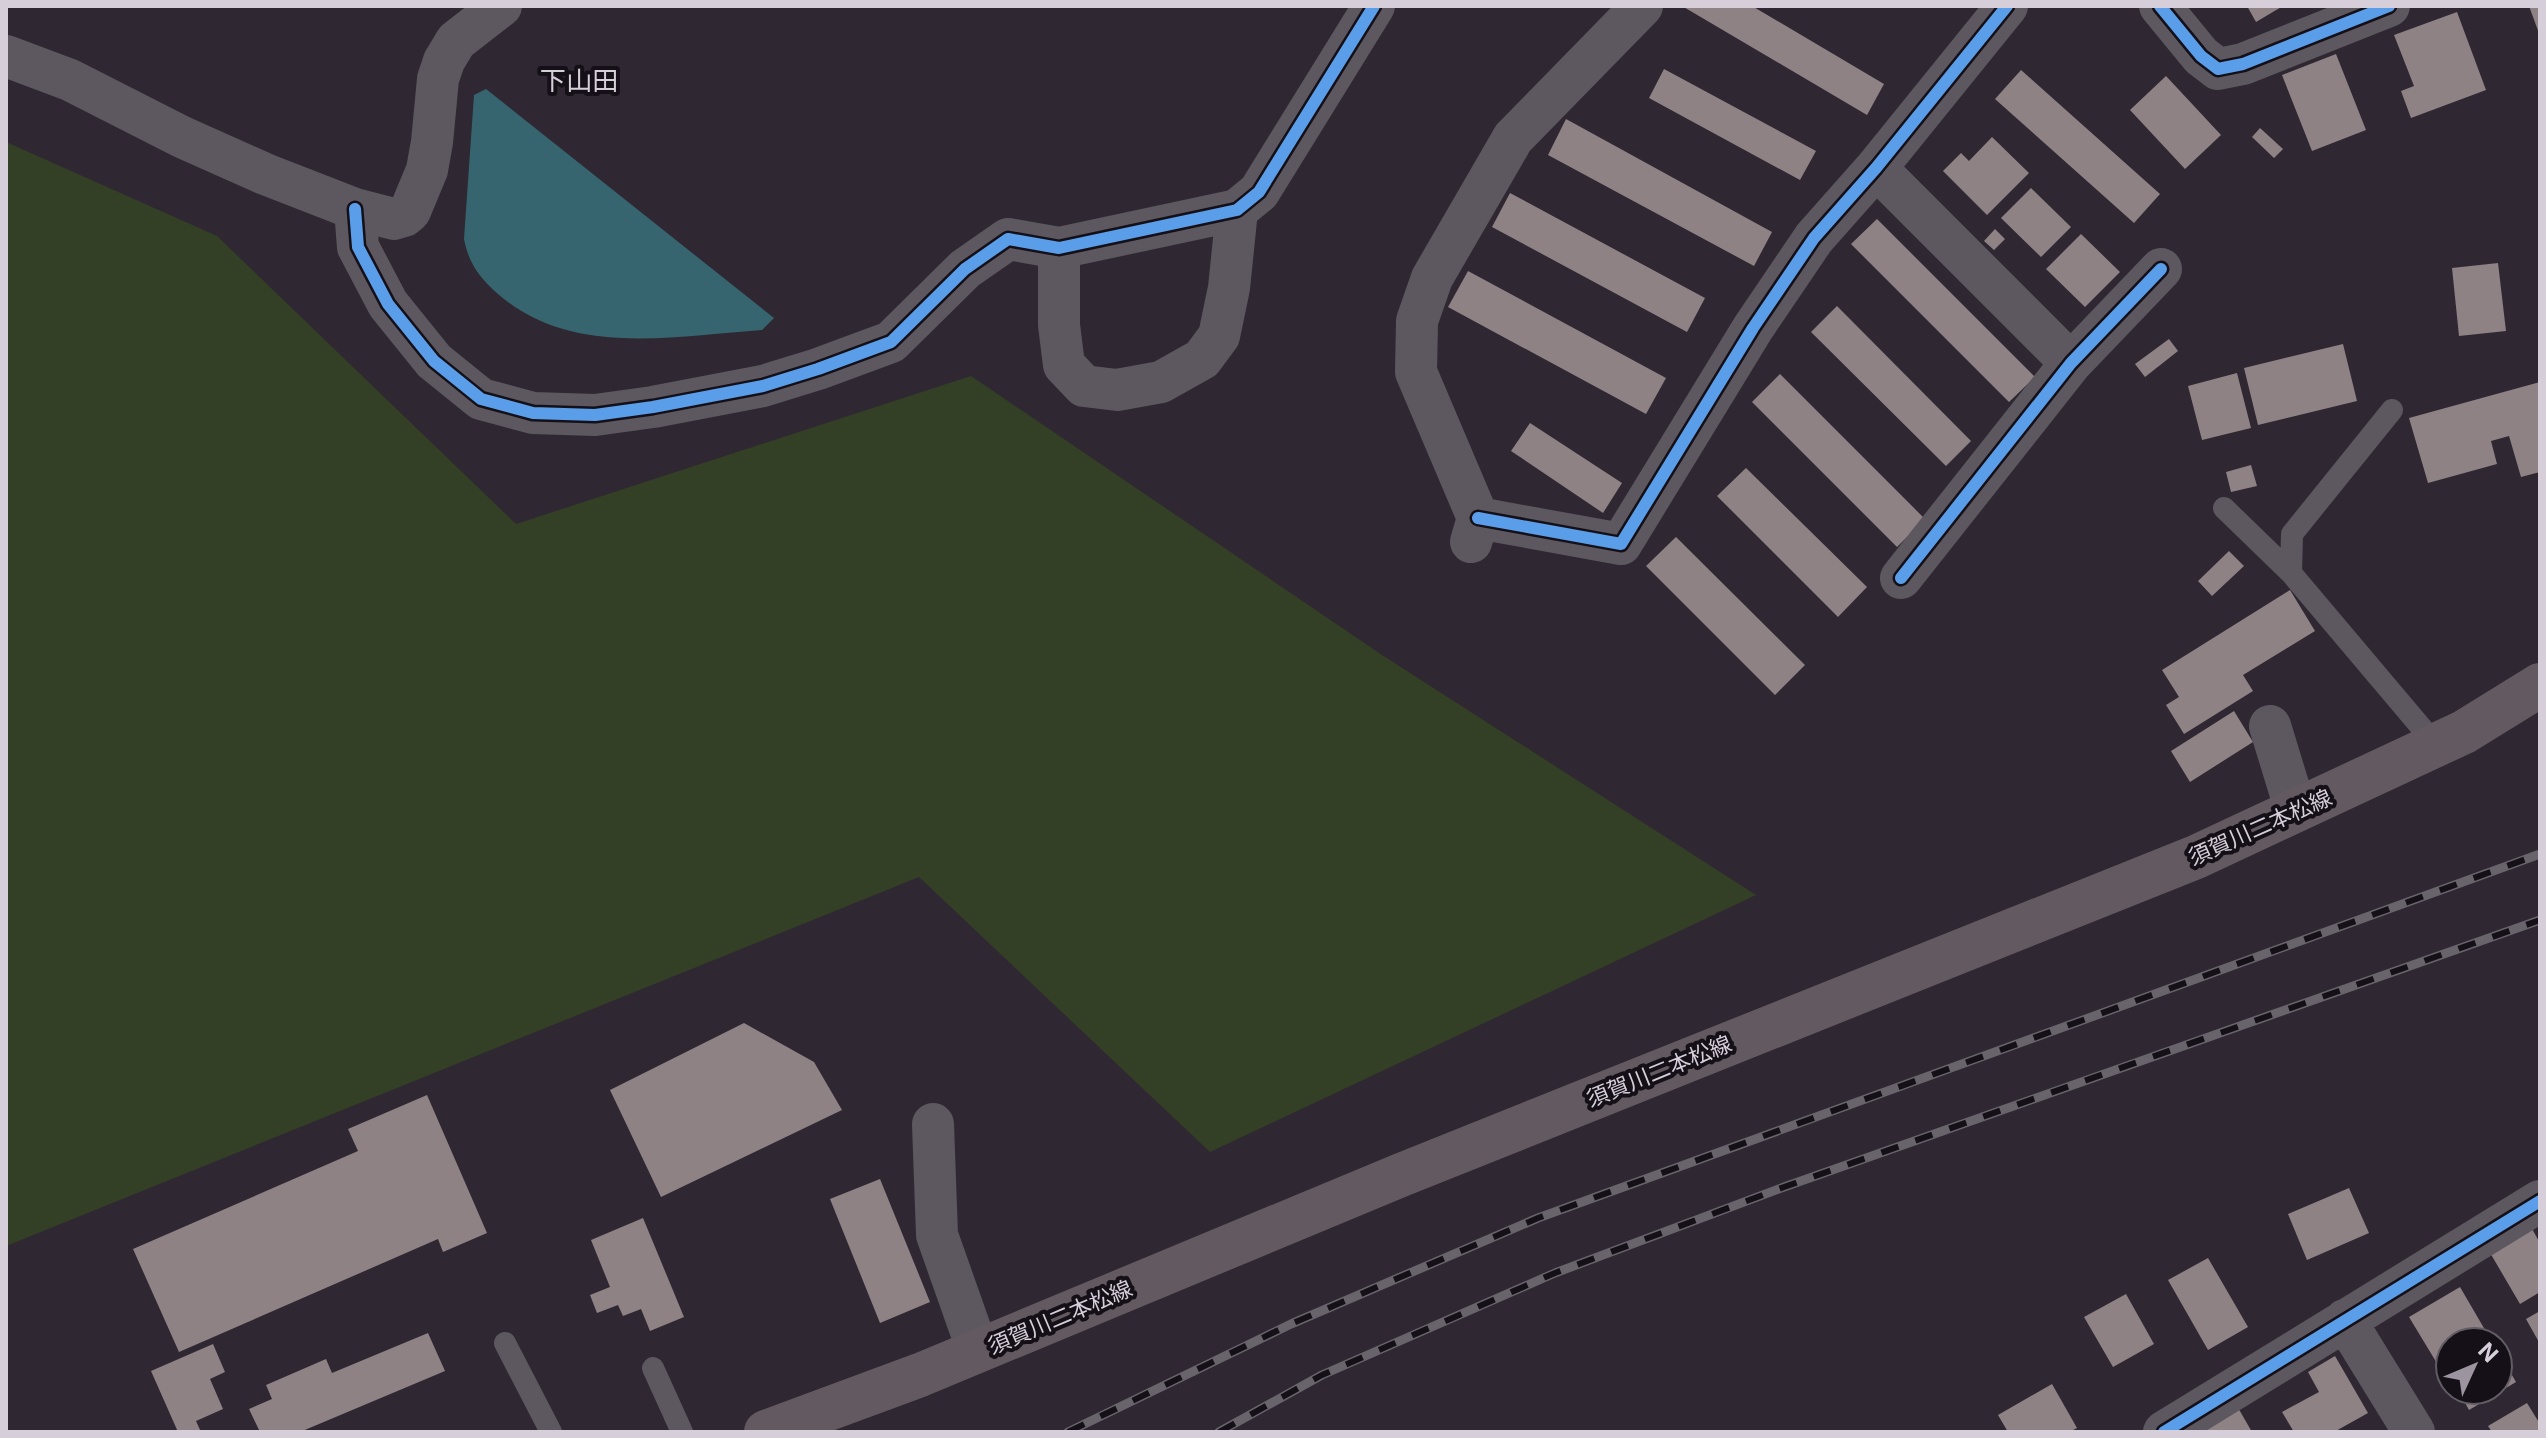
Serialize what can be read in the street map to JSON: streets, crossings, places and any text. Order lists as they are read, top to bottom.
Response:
{
  "streets": {
    "main road": ["須賀川二本松線"]
  },
  "districts": ["下山田"],
  "north": "top right"
}
